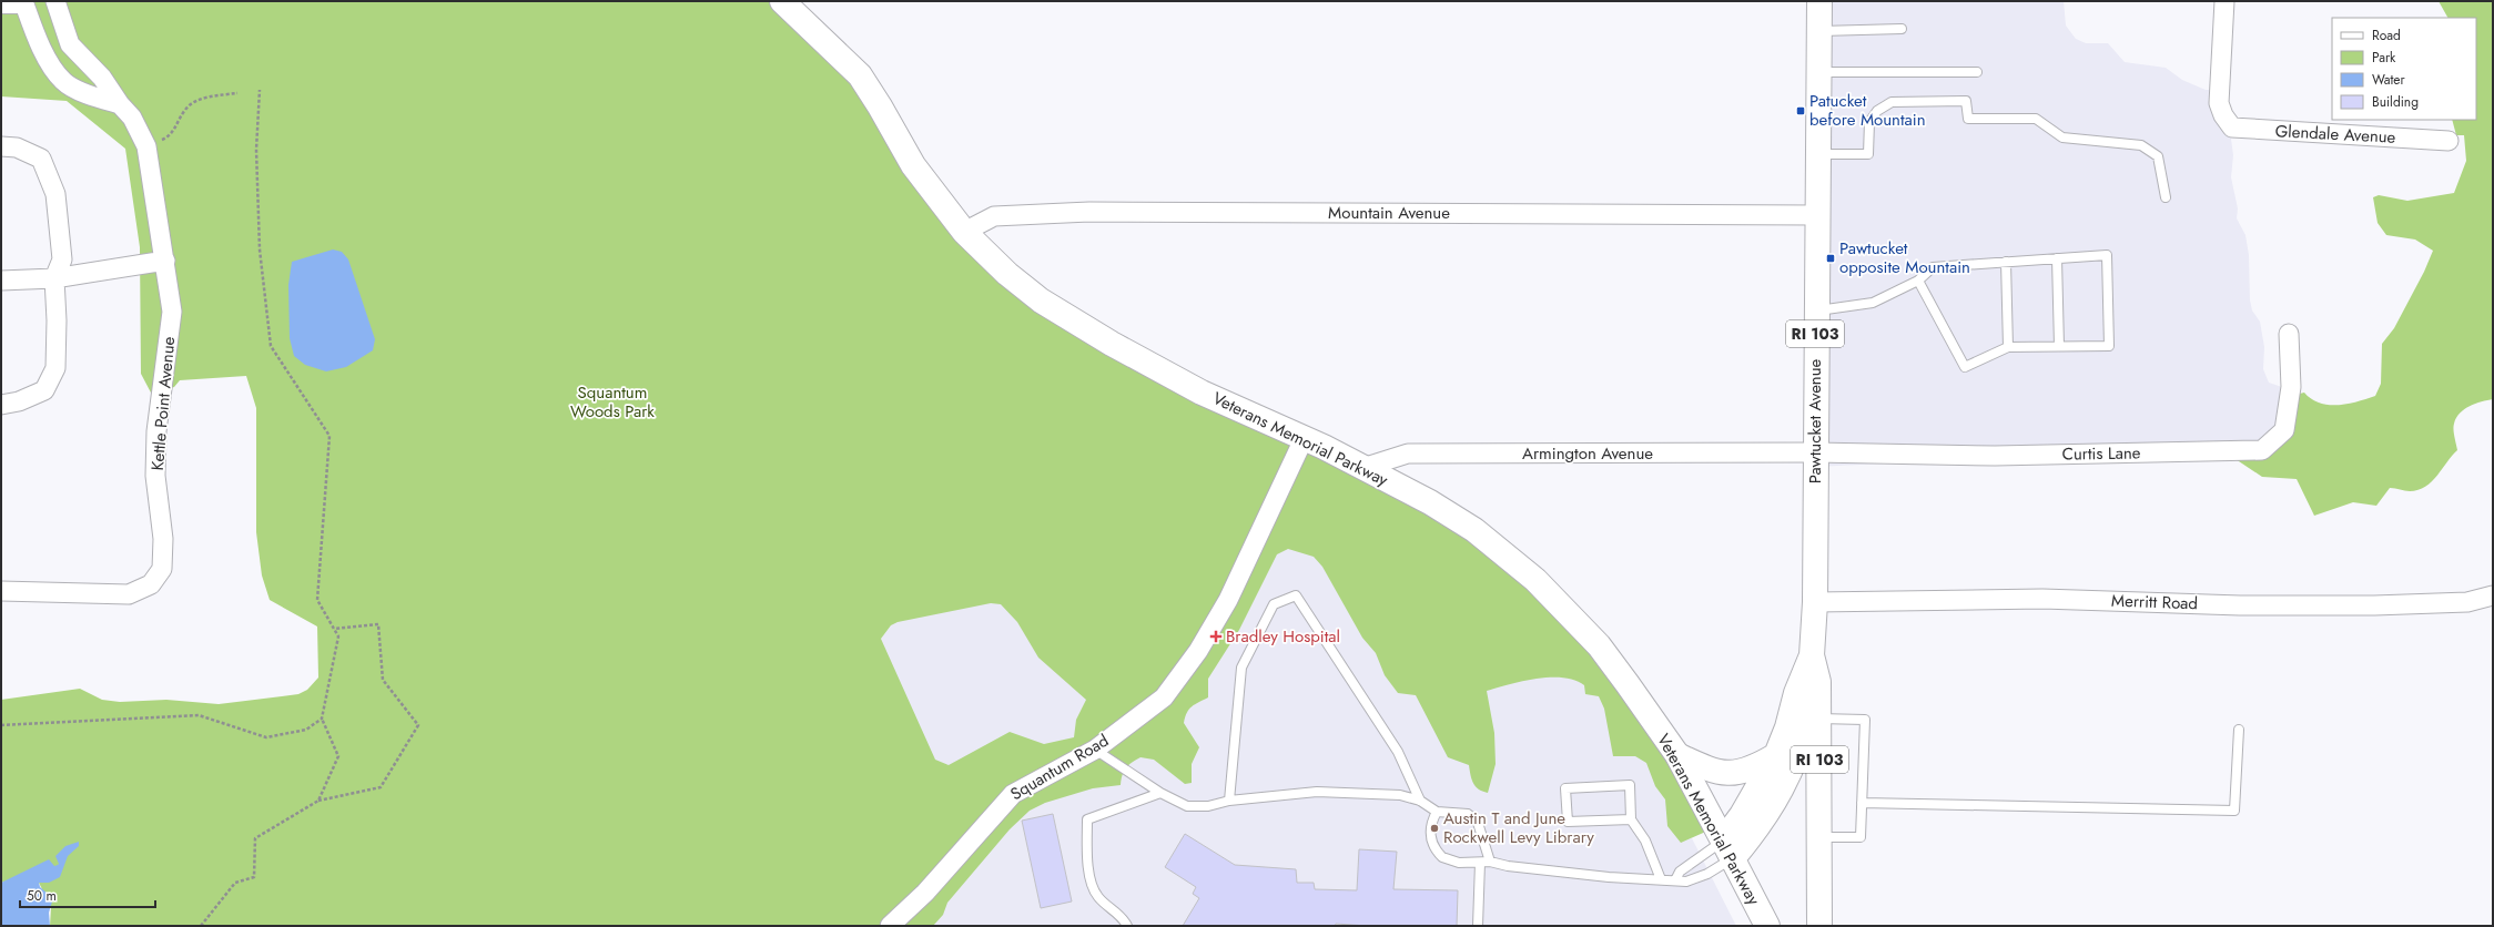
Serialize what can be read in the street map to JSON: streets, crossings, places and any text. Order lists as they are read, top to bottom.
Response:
{
  "streets": {
    "main road": ["RI 103", "Pawtucket Avenue", "Veterans Memorial Parkway"],
    "street": [
      "Glendale Avenue",
      "Mountain Avenue",
      "Kettle Point Avenue",
      "Armington Avenue",
      "Curtis Lane",
      "Merritt Road",
      "Squantum Road"
    ]
  },
  "crossings": [
    ["Mountain Avenue", "Pawtucket Avenue"],
    ["Mountain Avenue", "Veterans Memorial Parkway"],
    ["Pawtucket Avenue", "Veterans Memorial Parkway"],
    ["Pawtucket Avenue", "Armington Avenue"],
    ["Pawtucket Avenue", "Curtis Lane"],
    ["Pawtucket Avenue", "Merritt Road"],
    ["Veterans Memorial Parkway", "Armington Avenue"],
    ["Veterans Memorial Parkway", "Squantum Road"],
    ["Armington Avenue", "Curtis Lane"]
  ],
  "parks": ["Squantum Woods Park"],
  "places": {
    "transit": ["Patucket before Mountain", "Pawtucket opposite Mountain"],
    "health": ["Bradley Hospital"],
    "other": ["Austin T and June Rockwell Levy Library"]
  },
  "legend": [
    "Road",
    "Park",
    "Water",
    "Building"
  ],
  "scale_bar": "50 m"
}
